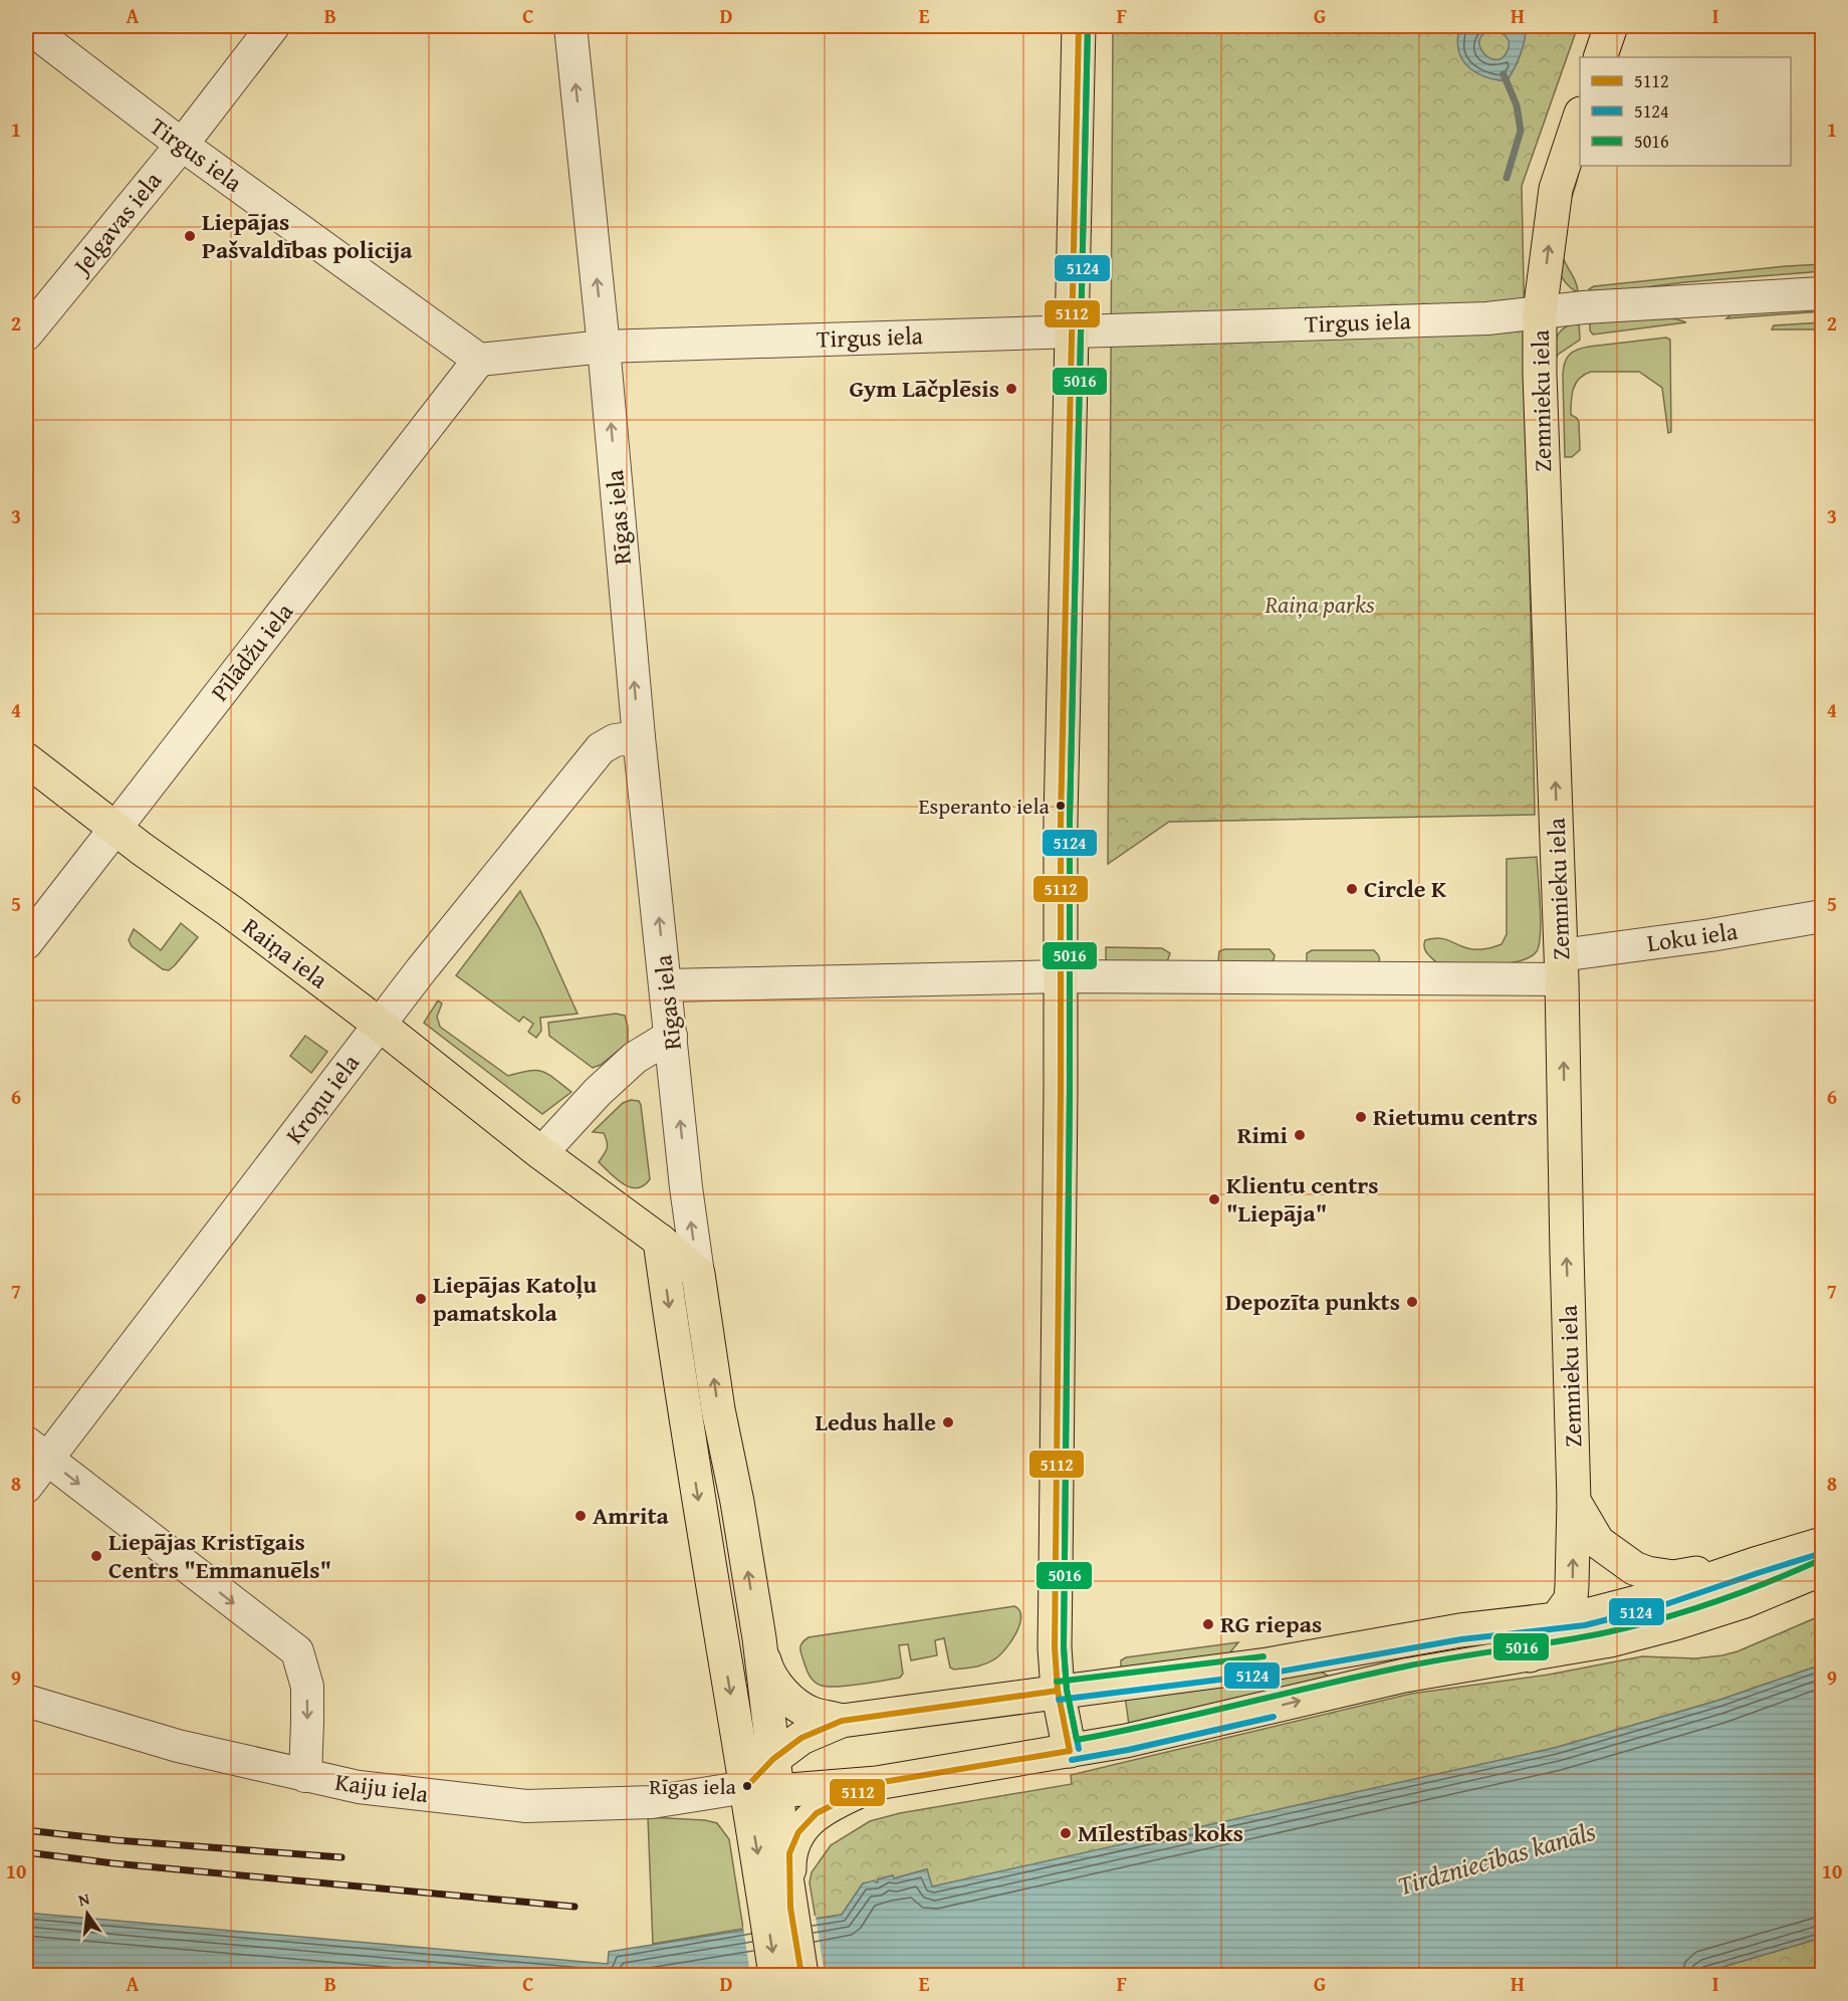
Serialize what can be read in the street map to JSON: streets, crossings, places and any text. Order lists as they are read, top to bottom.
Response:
{
  "streets": {
    "main road": ["Zemnieku iela", "Rīgas iela", "Raiņa iela"],
    "street": [
      "Tirgus iela",
      "Jelgavas iela",
      "Pīlādžu iela",
      "Loku iela",
      "Kroņu iela",
      "Kaiju iela"
    ]
  },
  "crossings": [
    ["Tirgus iela", "Jelgavas iela"],
    ["Tirgus iela", "Zemnieku iela"],
    ["Tirgus iela", "Rīgas iela"],
    ["Tirgus iela", "Pīlādžu iela"],
    ["Zemnieku iela", "Loku iela"],
    ["Rīgas iela", "Raiņa iela"],
    ["Rīgas iela", "Kroņu iela"],
    ["Rīgas iela", "Kaiju iela"],
    ["Pīlādžu iela", "Raiņa iela"],
    ["Raiņa iela", "Kroņu iela"]
  ],
  "one_way": ["Zemnieku iela"],
  "water": ["Tirdzniecības kanāls"],
  "parks": ["Raiņa parks"],
  "places": [
    "Liepājas Pašvaldības policija",
    "Gym Lāčplēsis",
    "Esperanto iela",
    "Circle K",
    "Rietumu centrs",
    "Rimi",
    "Klientu centrs \"Liepāja\"",
    "Liepājas Katoļu pamatskola",
    "Depozīta punkts",
    "Ledus halle",
    "Amrita",
    "Liepājas Kristīgais Centrs \"Emmanuēls\"",
    "RG riepas",
    "Rīgas iela",
    "Mīlestības koks"
  ],
  "lines": ["transit line 5112", "transit line 5124", "transit line 5016"],
  "legend": ["5112", "5124", "5016"],
  "north": "top",
  "grid": {
    "columns": [
      "A",
      "B",
      "C",
      "D",
      "E",
      "F",
      "G",
      "H",
      "I"
    ],
    "rows": [
      "1",
      "2",
      "3",
      "4",
      "5",
      "6",
      "7",
      "8",
      "9",
      "10"
    ]
  }
}
